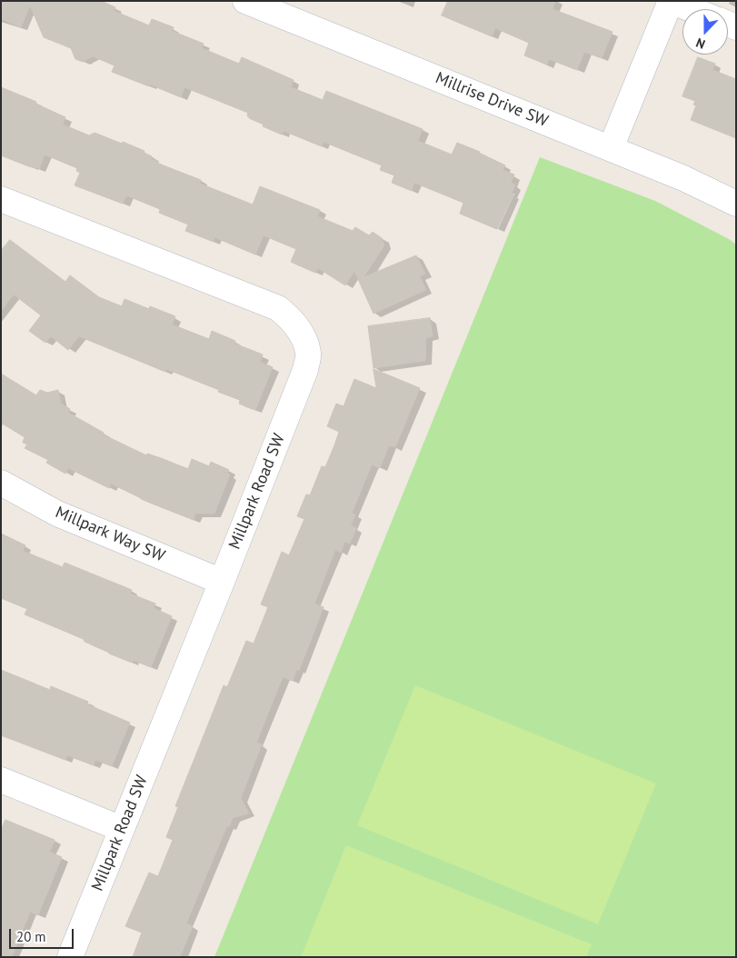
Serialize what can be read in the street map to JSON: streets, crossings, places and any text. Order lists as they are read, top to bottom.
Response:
{
  "streets": {
    "street": ["Millrise Drive SW", "Millpark Road SW", "Millpark Way SW"]
  },
  "crossings": [
    ["Millpark Road SW", "Millpark Way SW"]
  ],
  "scale_bar": "20 m",
  "north": "bottom"
}
